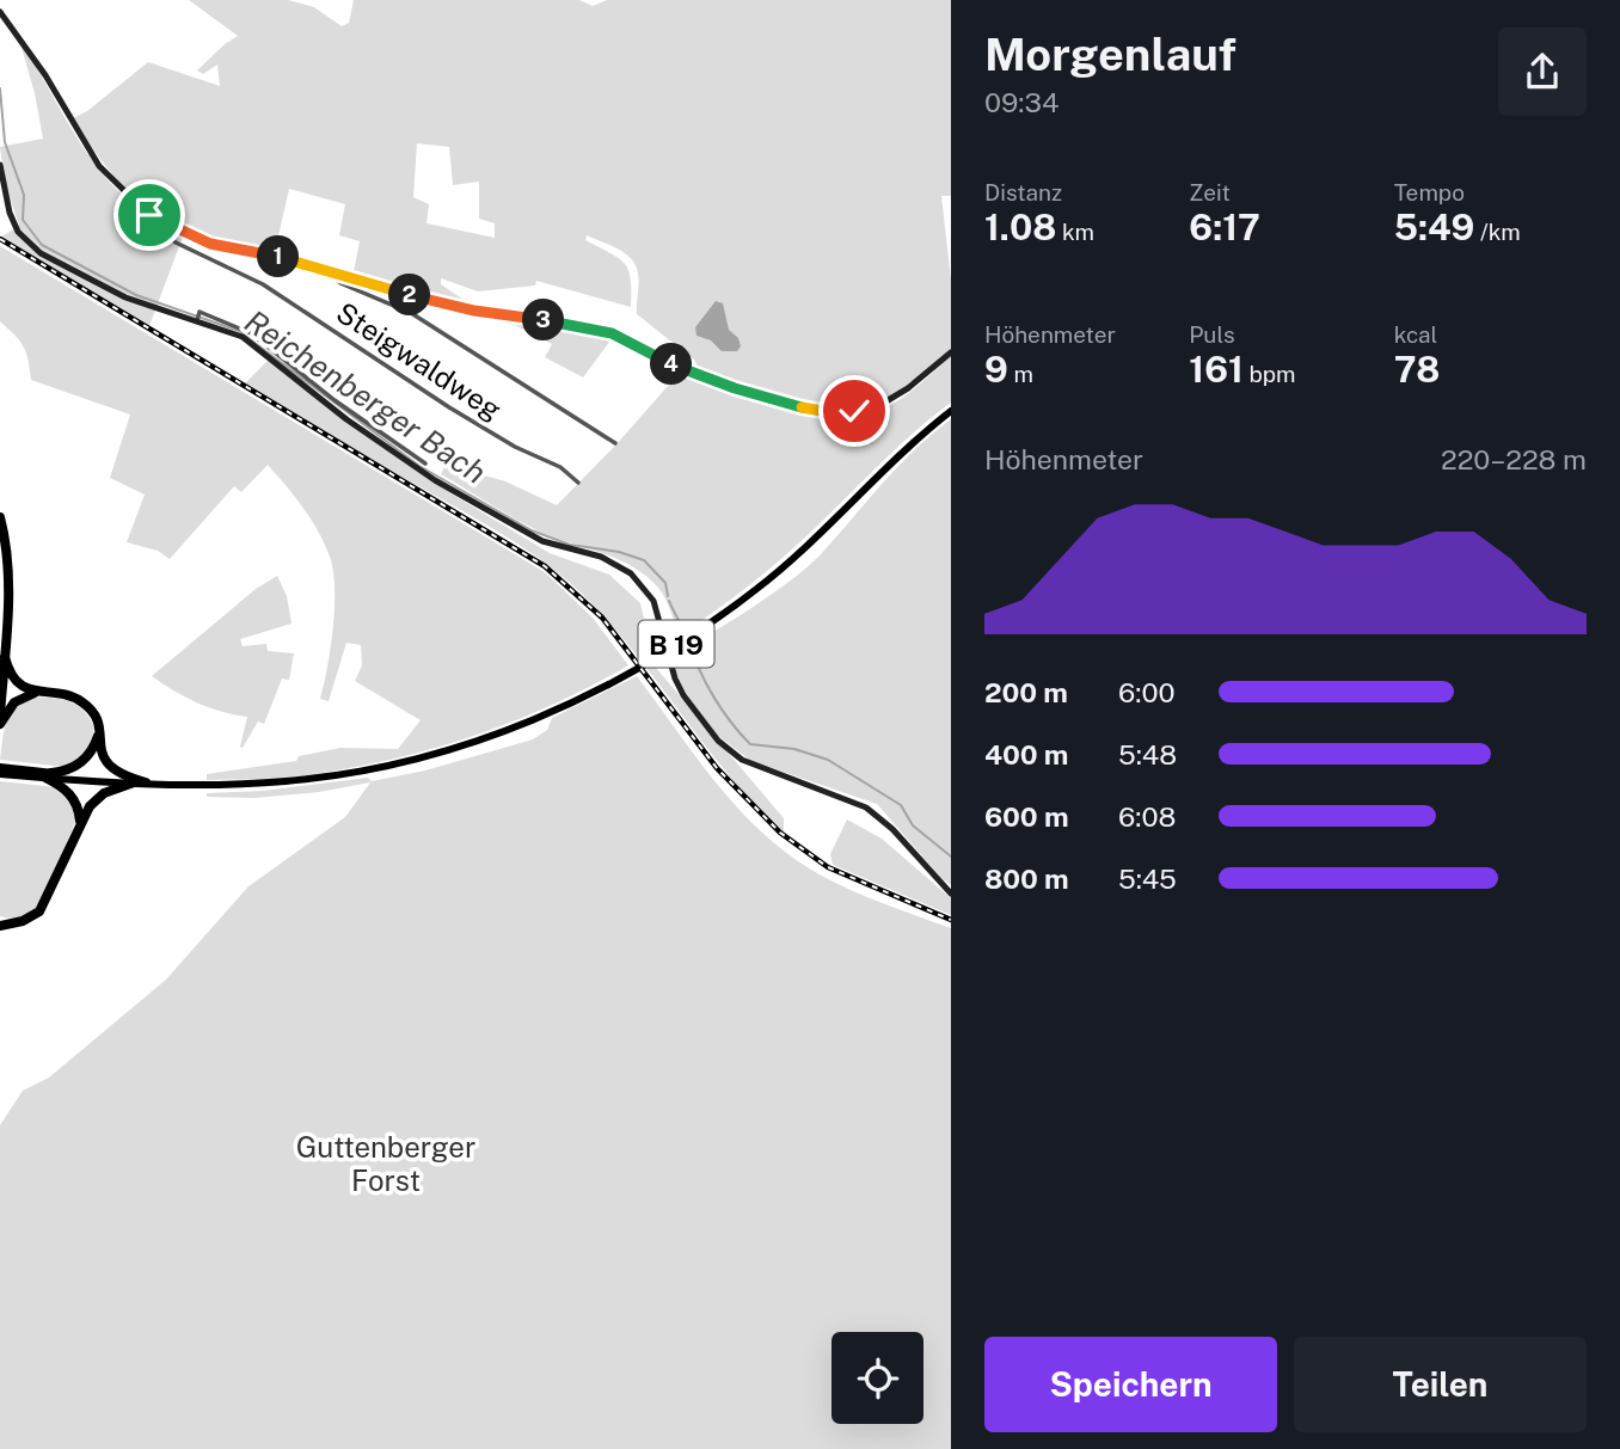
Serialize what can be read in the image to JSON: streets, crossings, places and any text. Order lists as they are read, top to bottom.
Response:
{
  "streets": {
    "highway": ["B 19"],
    "street": ["Steigwaldweg"]
  },
  "water": ["Reichenberger Bach"],
  "parks": ["Guttenberger Forst"],
  "page": {
    "heading": ["Morgenlauf", "09:34"],
    "stats": [
      ["Distanz", "1.08 km"],
      ["Zeit", "6:17"],
      ["Tempo", "5:49 /km"],
      ["Höhenmeter", "9 m"],
      ["Puls", "161 bpm"],
      ["kcal", "78"]
    ],
    "pins": [
      "1",
      "2",
      "3",
      "4"
    ],
    "chart": ["Höhenmeter", "220–228 m"],
    "list": [
      {
        "name": "200 m",
        "note": "6:00"
      },
      {
        "name": "400 m",
        "note": "5:48"
      },
      {
        "name": "600 m",
        "note": "6:08"
      },
      {
        "name": "800 m",
        "note": "5:45"
      }
    ],
    "buttons": ["Speichern", "Teilen"]
  }
}
